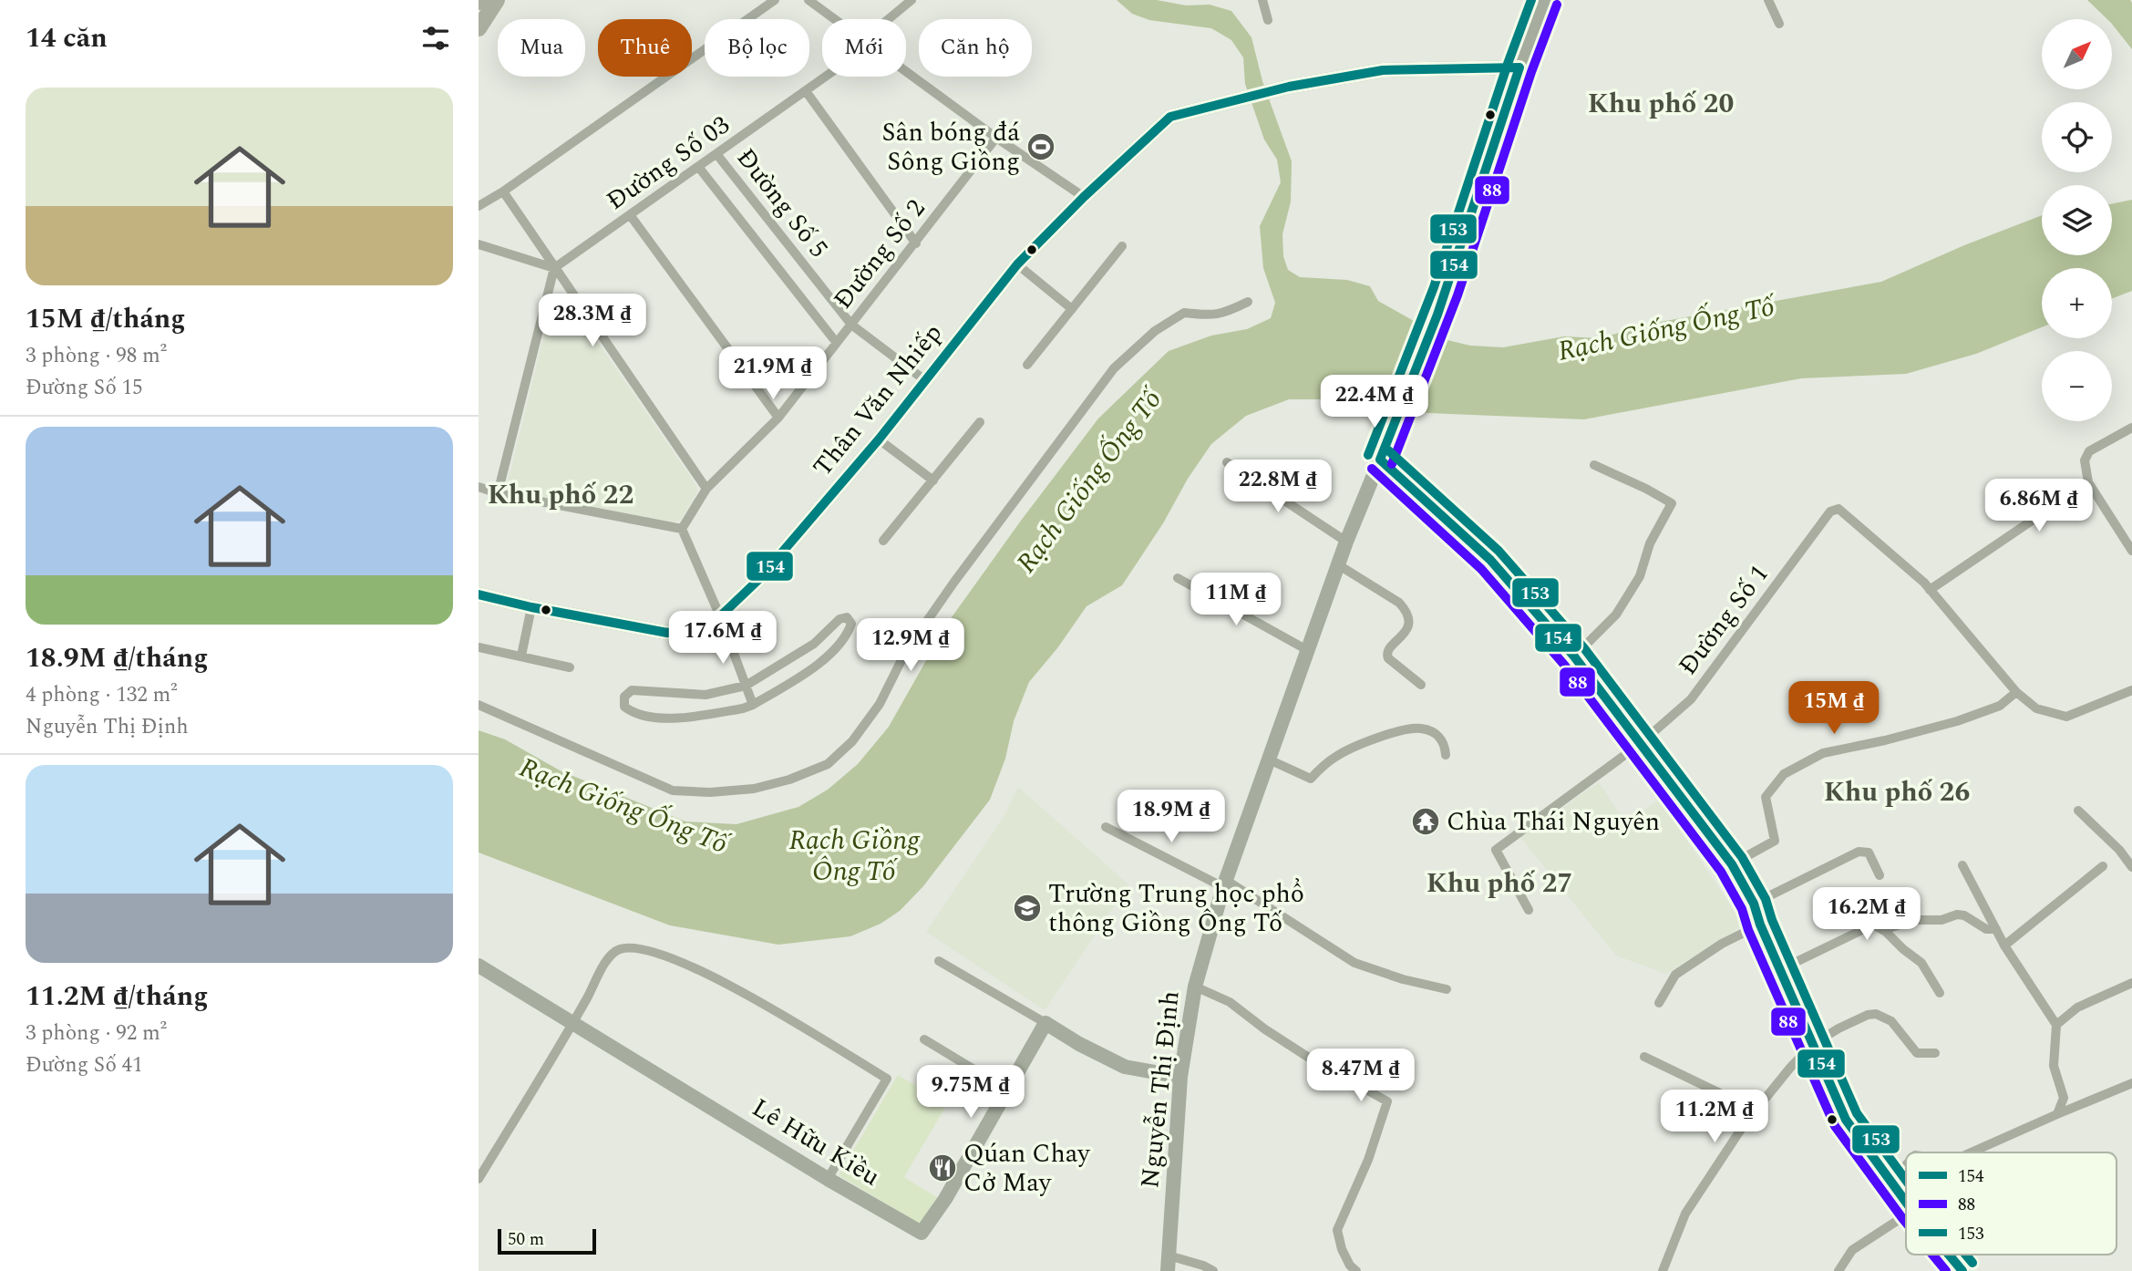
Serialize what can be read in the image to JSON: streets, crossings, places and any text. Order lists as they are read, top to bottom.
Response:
{
  "streets": {
    "main road": ["Thân Văn Nhiếp", "Nguyễn Thị Định", "Lê Hữu Kiều"],
    "street": [
      "Đường Số 03",
      "Đường Số 5",
      "Đường Số 2",
      "Đường Số 1"
    ]
  },
  "crossings": [
    ["Đường Số 03", "Đường Số 5"],
    ["Đường Số 5", "Đường Số 2"],
    ["Đường Số 5", "Thân Văn Nhiếp"],
    ["Thân Văn Nhiếp", "Nguyễn Thị Định"]
  ],
  "districts": [
    "Khu phố 20",
    "Khu phố 22",
    "Khu phố 26",
    "Khu phố 27"
  ],
  "water": ["Rạch Giống Ống Tố", "Rạch Giồng Ông Tố"],
  "places": {
    "sports": ["Sân bóng đá Sông Giồng"],
    "temple": ["Chùa Thái Nguyên"],
    "school or university": ["Trường Trung học phổ thông Giồng Ông Tố"],
    "restaurant": ["Qúan Chay Cở May"]
  },
  "lines": ["transit line 153", "transit line 88", "transit line 154"],
  "legend": ["154", "88", "153"],
  "scale_bar": "50 m",
  "north": "top right",
  "page": {
    "heading": "14 căn",
    "map_buttons": ["+", "−"],
    "chip": [
      "Mua",
      "Thuê",
      "Bộ lọc",
      "Mới",
      "Căn hộ"
    ],
    "list": [
      {
        "name": "15M ₫/tháng",
        "note": "3 phòng · 98 m² · Đường Số 15"
      },
      {
        "name": "18.9M ₫/tháng",
        "note": "4 phòng · 132 m² · Nguyễn Thị Định"
      },
      {
        "name": "11.2M ₫/tháng",
        "note": "3 phòng · 92 m² · Đường Số 41"
      }
    ],
    "price": [
      "28.3M ₫",
      "21.9M ₫",
      "22.4M ₫",
      "22.8M ₫",
      "6.86M ₫",
      "11M ₫",
      "17.6M ₫",
      "12.9M ₫",
      "15M ₫",
      "18.9M ₫",
      "16.2M ₫",
      "8.47M ₫",
      "9.75M ₫",
      "11.2M ₫"
    ],
    "scale": "50 m"
  }
}
